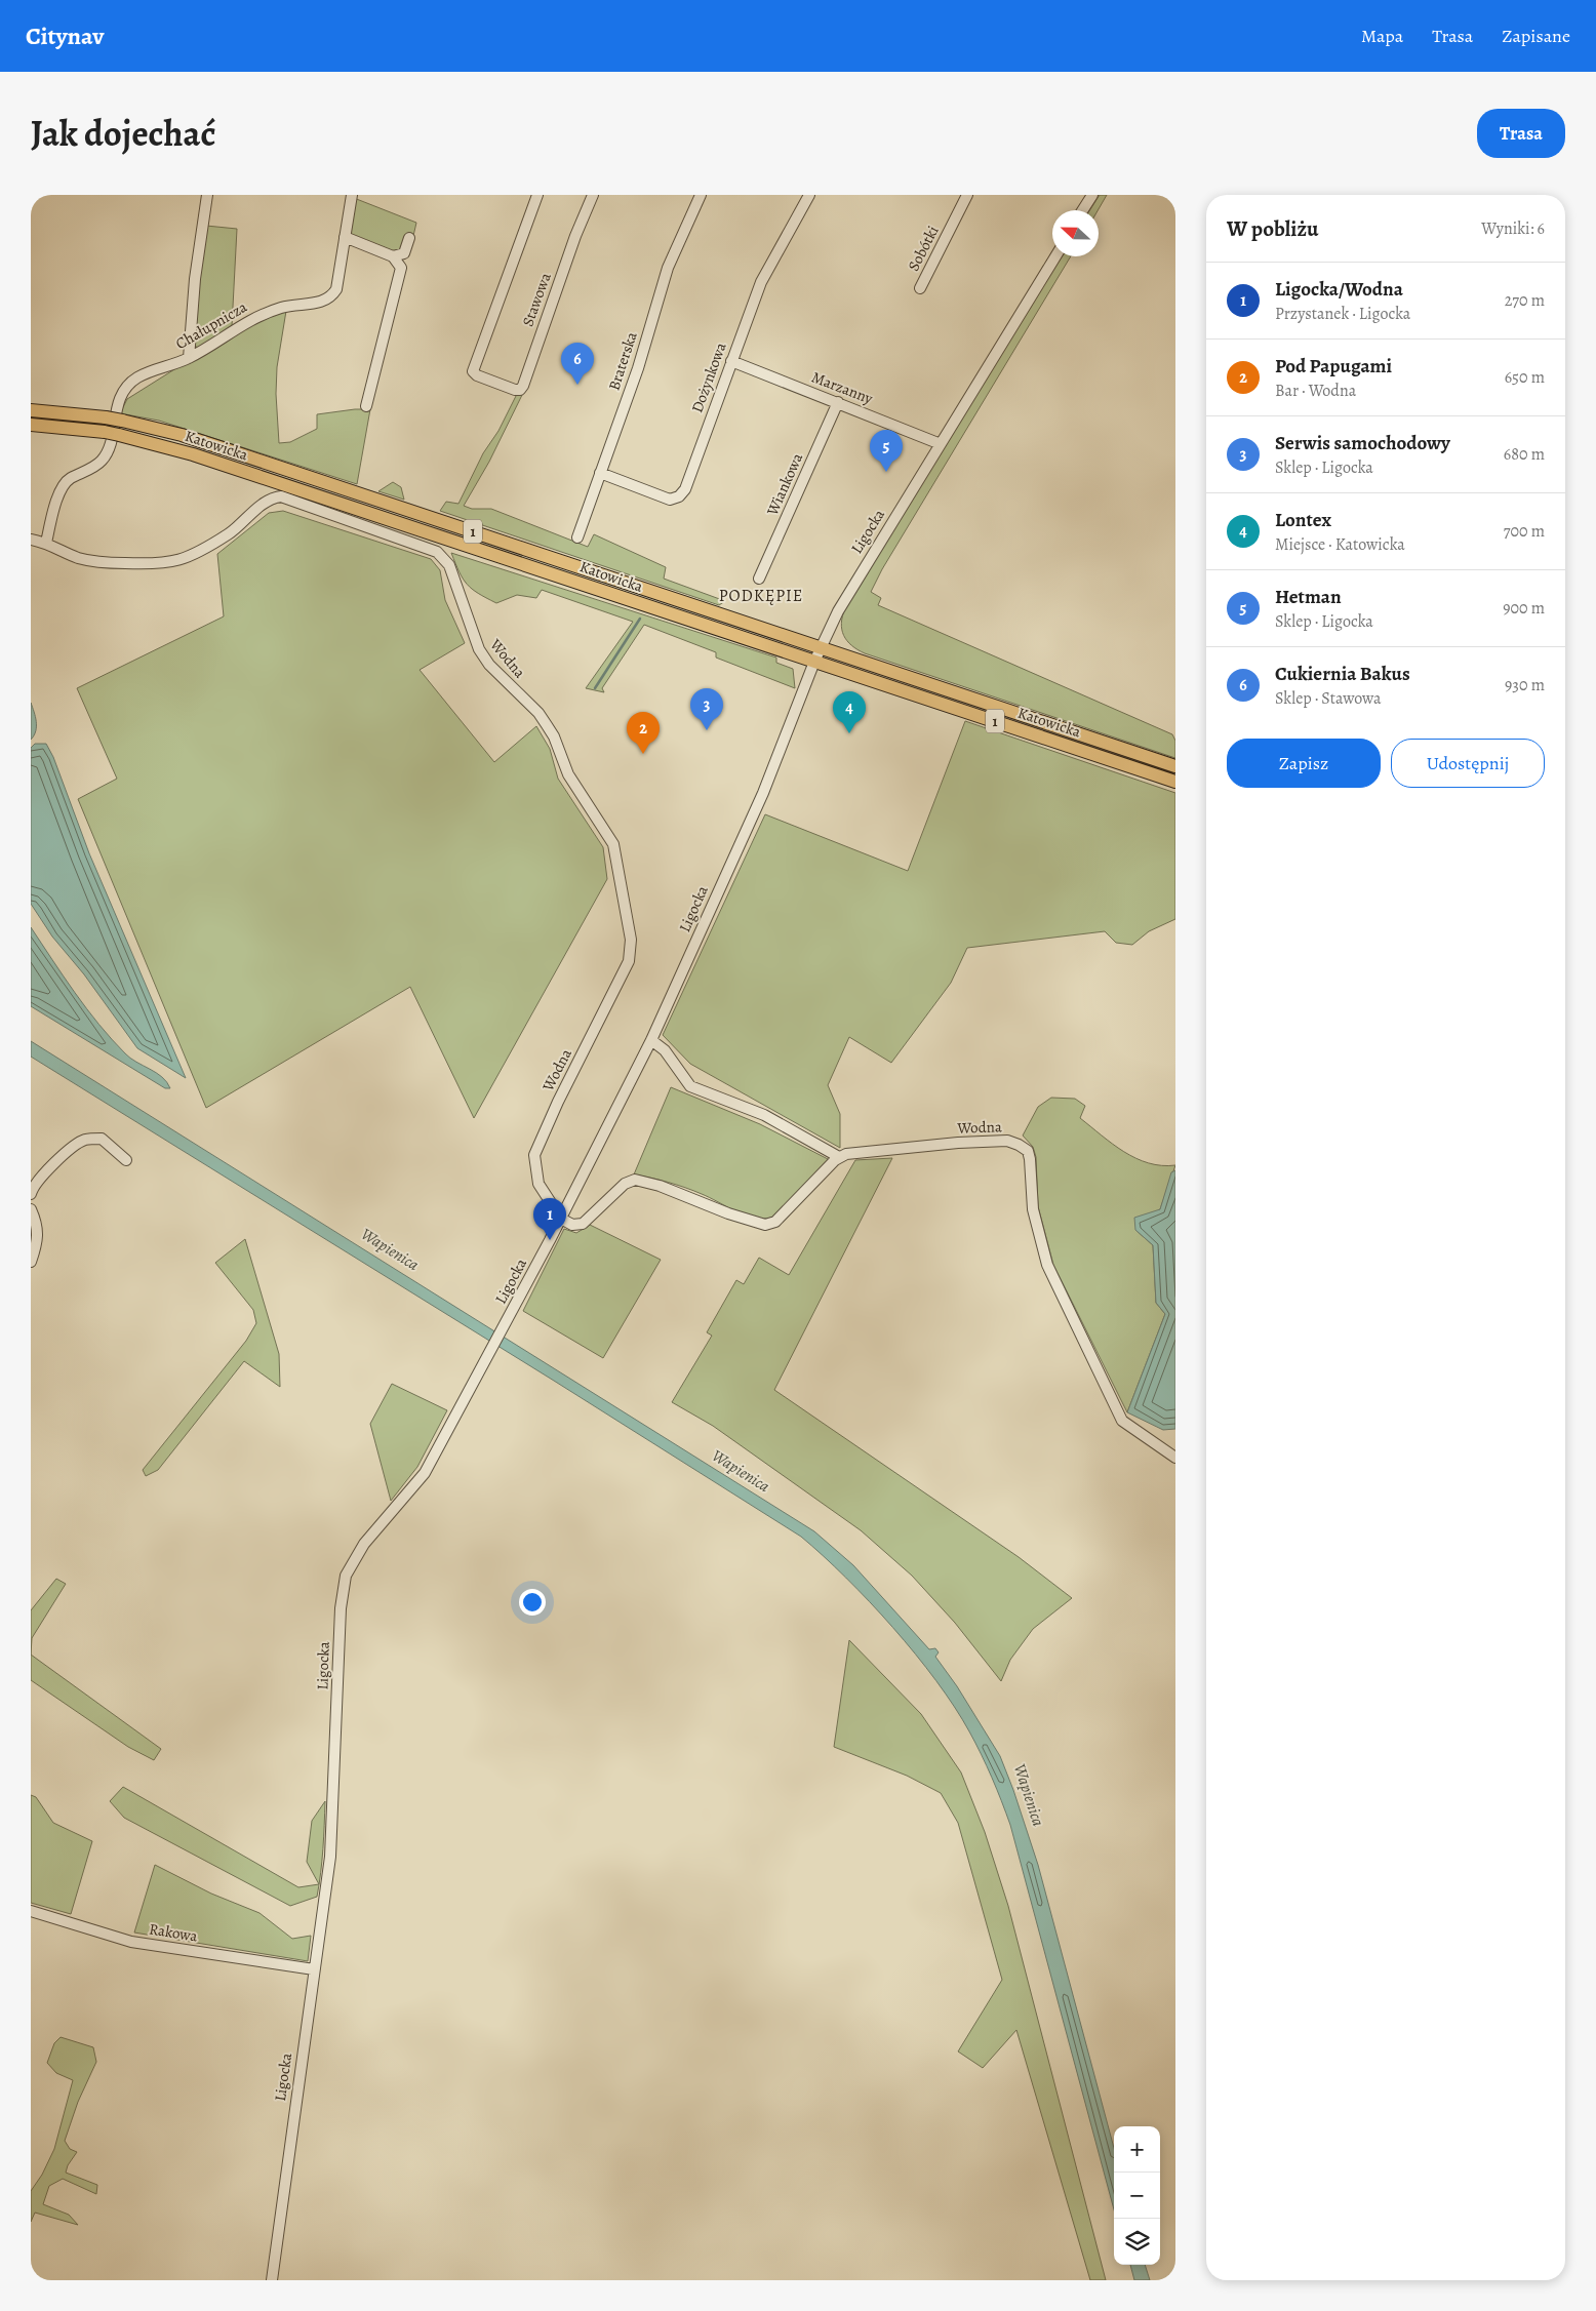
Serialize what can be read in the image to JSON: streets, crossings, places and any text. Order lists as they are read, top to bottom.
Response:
{
  "streets": {
    "main road": ["Katowicka", "1"],
    "street": [
      "Sobótki",
      "Stawowa",
      "Chałupnicza",
      "Braterska",
      "Dożynkowa",
      "Marzanny",
      "Wiankowa",
      "Ligocka",
      "Wodna",
      "Rakowa"
    ]
  },
  "crossings": [
    ["Chałupnicza", "Wodna"],
    ["Braterska", "Dożynkowa"],
    ["Dożynkowa", "Marzanny"],
    ["Marzanny", "Wiankowa"],
    ["Marzanny", "Ligocka"],
    ["Katowicka", "Ligocka"],
    ["Ligocka", "Wodna"],
    ["Ligocka", "Rakowa"]
  ],
  "districts": ["PODKĘPIE"],
  "water": ["Wapienica"],
  "north": "left",
  "page": {
    "header": "Citynav",
    "nav": ["Mapa", "Trasa", "Zapisane"],
    "title": "Jak dojechać",
    "buttons": [
      "Trasa",
      ["Zapisz", "Udostępnij"]
    ],
    "heading": ["W pobliżu", "Wyniki: 6"],
    "list": [
      {
        "mark": "1",
        "name": "Ligocka/Wodna",
        "note": "Przystanek · Ligocka",
        "value": "270 m"
      },
      {
        "mark": "2",
        "name": "Pod Papugami",
        "note": "Bar · Wodna",
        "value": "650 m"
      },
      {
        "mark": "3",
        "name": "Serwis samochodowy",
        "note": "Sklep · Ligocka",
        "value": "680 m"
      },
      {
        "mark": "4",
        "name": "Lontex",
        "note": "Miejsce · Katowicka",
        "value": "700 m"
      },
      {
        "mark": "5",
        "name": "Hetman",
        "note": "Sklep · Ligocka",
        "value": "900 m"
      },
      {
        "mark": "6",
        "name": "Cukiernia Bakus",
        "note": "Sklep · Stawowa",
        "value": "930 m"
      }
    ],
    "pins": [
      "6",
      "5",
      "3",
      "4",
      "2",
      "1"
    ],
    "map_buttons": ["+", "−"]
  }
}
